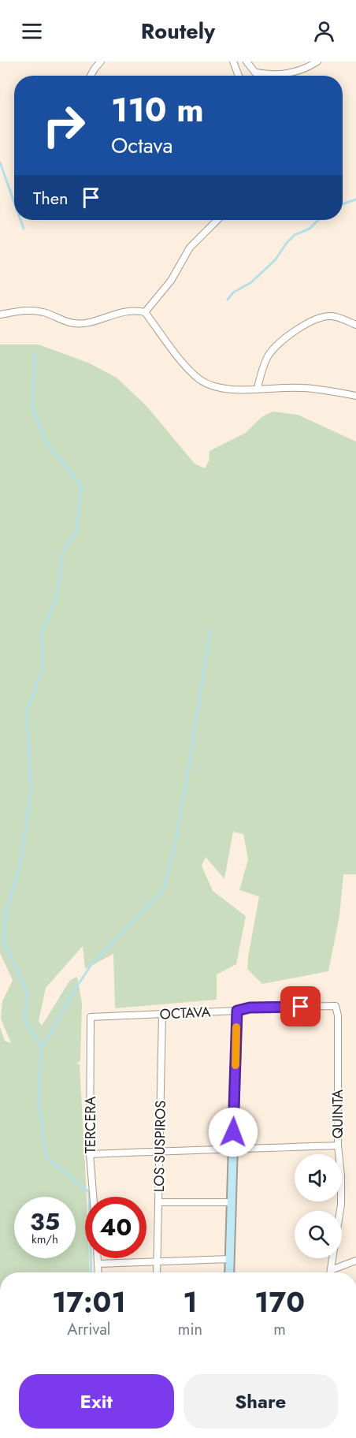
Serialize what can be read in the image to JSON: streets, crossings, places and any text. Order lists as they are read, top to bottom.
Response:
{
  "streets": {
    "street": [
      "OCTAVA",
      "QUINTA",
      "TERCERA",
      "LOS SUSPIROS"
    ]
  },
  "crossings": [
    ["OCTAVA", "QUINTA"],
    ["OCTAVA", "TERCERA"],
    ["OCTAVA", "LOS SUSPIROS"]
  ],
  "page": {
    "header": "Routely",
    "turn": ["110 m", "Octava"],
    "then": "Then",
    "speed": "35 km/h",
    "limit": "40",
    "eta": [
      "17:01",
      "Arrival",
      "1",
      "min",
      "170",
      "m"
    ],
    "buttons": ["Exit", "Share"]
  }
}
